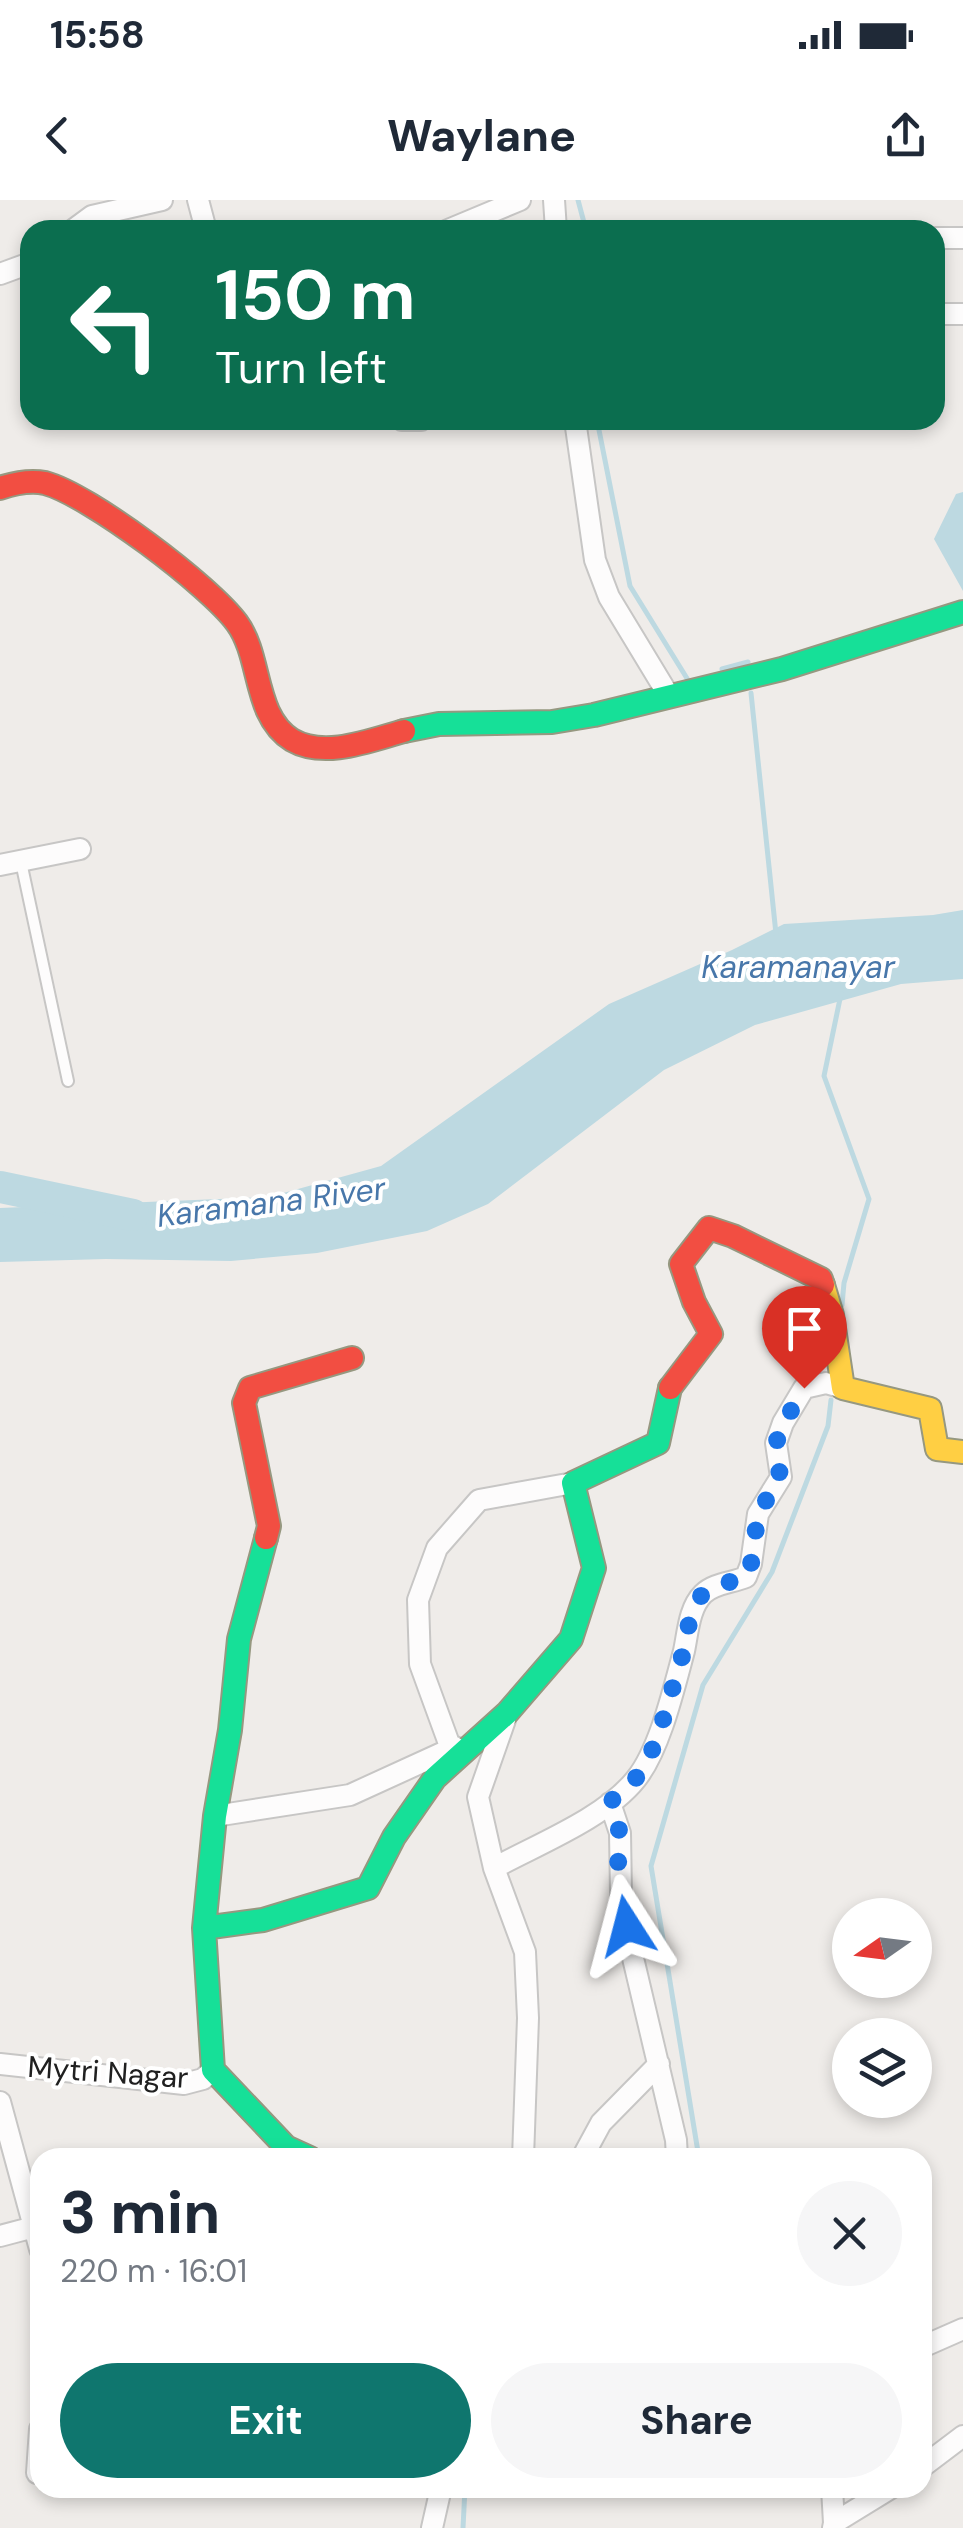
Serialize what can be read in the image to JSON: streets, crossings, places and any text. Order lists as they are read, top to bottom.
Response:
{
  "streets": {
    "street": ["Mytri Nagar"]
  },
  "water": ["Karamanayar", "Karamana River"],
  "north": "left",
  "page": {
    "status": "15:58",
    "header": "Waylane",
    "turn": ["150 m", "Turn left"],
    "heading": ["3 min", "220 m · 16:01"],
    "buttons": ["Exit", "Share"]
  }
}
